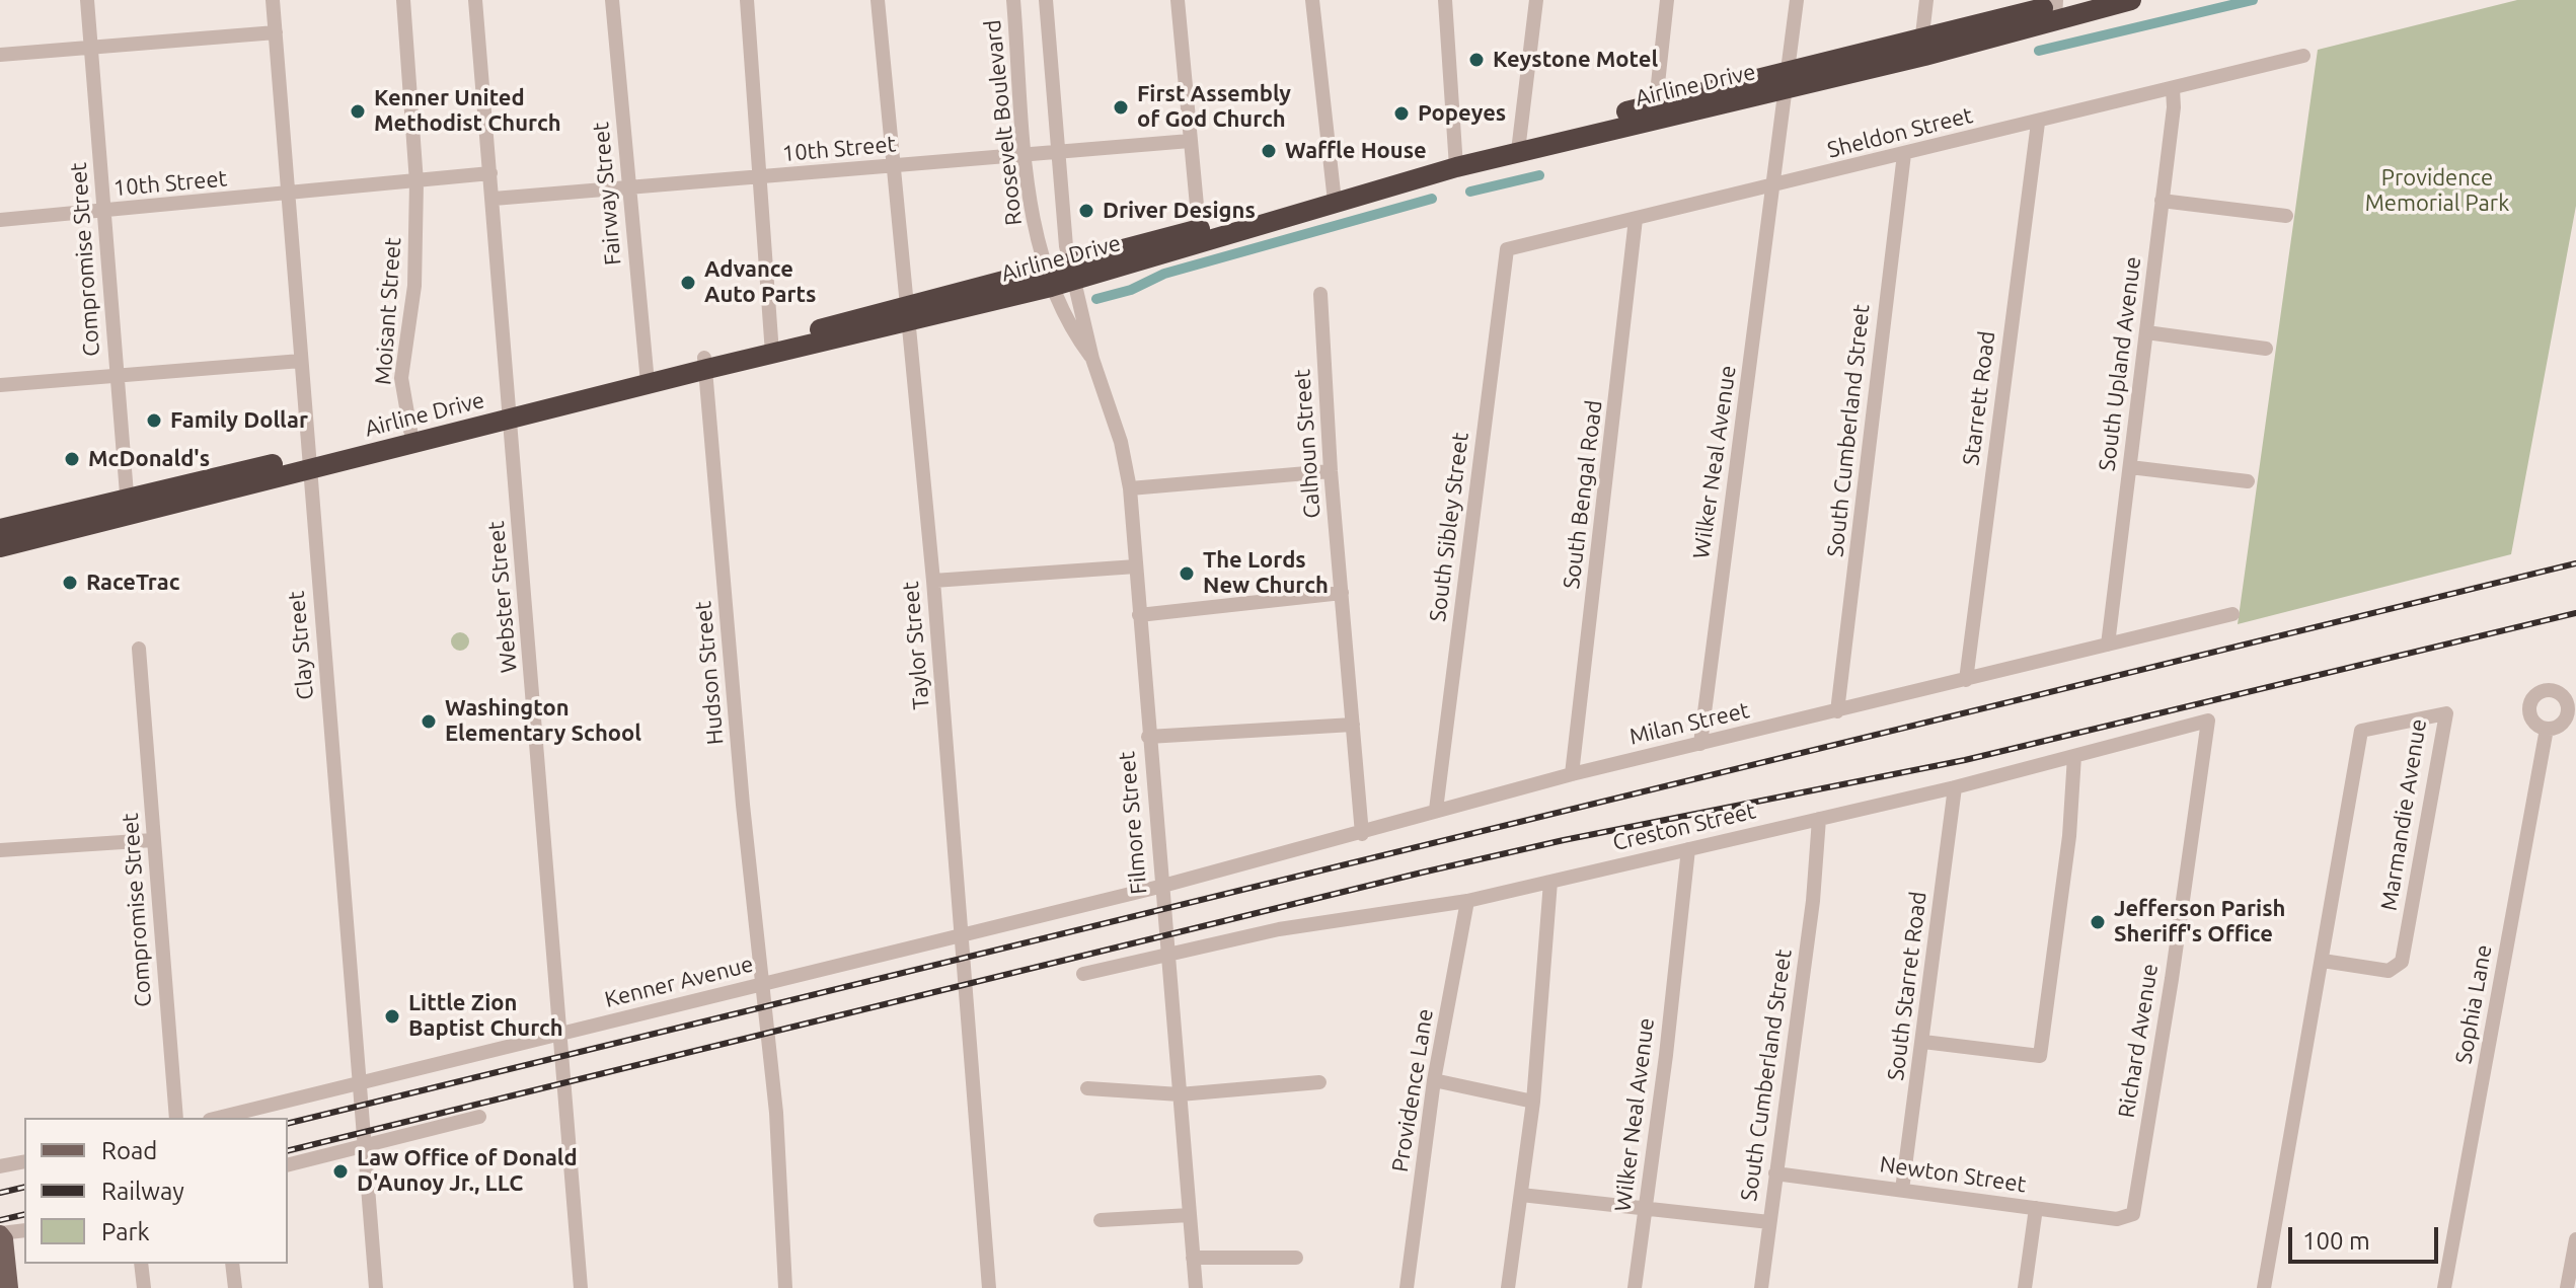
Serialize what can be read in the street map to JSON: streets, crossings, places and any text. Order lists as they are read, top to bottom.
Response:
{
  "streets": {
    "highway": ["Airline Drive"],
    "street": [
      "Roosevelt Boulevard",
      "Sheldon Street",
      "10th Street",
      "Fairway Street",
      "Compromise Street",
      "Moisant Street",
      "South Upland Avenue",
      "Starrett Road",
      "South Cumberland Street",
      "Calhoun Street",
      "Wilker Neal Avenue",
      "South Bengal Road",
      "South Sibley Street",
      "Webster Street",
      "Clay Street",
      "Taylor Street",
      "Hudson Street",
      "Milan Street",
      "Marmandie Avenue",
      "Filmore Street",
      "Creston Street",
      "Kenner Avenue",
      "South Starret Road",
      "Sophia Lane",
      "Richard Avenue",
      "Providence Lane",
      "Newton Street"
    ]
  },
  "crossings": [
    ["Airline Drive", "Roosevelt Boulevard"],
    ["Airline Drive", "Fairway Street"],
    ["Airline Drive", "Compromise Street"],
    ["Airline Drive", "Moisant Street"],
    ["Airline Drive", "Wilker Neal Avenue"],
    ["Airline Drive", "Webster Street"],
    ["Airline Drive", "Clay Street"],
    ["Airline Drive", "Taylor Street"],
    ["Airline Drive", "Hudson Street"],
    ["Airline Drive", "Filmore Street"],
    ["Roosevelt Boulevard", "10th Street"],
    ["Roosevelt Boulevard", "Filmore Street"],
    ["Sheldon Street", "South Upland Avenue"],
    ["Sheldon Street", "Starrett Road"],
    ["Sheldon Street", "South Cumberland Street"],
    ["Sheldon Street", "Wilker Neal Avenue"],
    ["Sheldon Street", "South Bengal Road"],
    ["Sheldon Street", "South Sibley Street"],
    ["10th Street", "Fairway Street"],
    ["10th Street", "Compromise Street"],
    ["10th Street", "Moisant Street"],
    ["10th Street", "Webster Street"],
    ["10th Street", "Clay Street"],
    ["10th Street", "Taylor Street"],
    ["South Upland Avenue", "Milan Street"],
    ["Starrett Road", "Milan Street"],
    ["South Cumberland Street", "Milan Street"],
    ["South Cumberland Street", "Creston Street"],
    ["South Cumberland Street", "Newton Street"],
    ["Calhoun Street", "Milan Street"],
    ["Wilker Neal Avenue", "Milan Street"],
    ["Wilker Neal Avenue", "Creston Street"],
    ["South Bengal Road", "Milan Street"],
    ["South Sibley Street", "Milan Street"],
    ["Webster Street", "Kenner Avenue"],
    ["Clay Street", "Kenner Avenue"],
    ["Taylor Street", "Kenner Avenue"],
    ["Hudson Street", "Kenner Avenue"],
    ["Milan Street", "Filmore Street"],
    ["Milan Street", "Kenner Avenue"],
    ["Filmore Street", "Creston Street"],
    ["Filmore Street", "Kenner Avenue"],
    ["Creston Street", "South Starret Road"],
    ["Creston Street", "Richard Avenue"],
    ["Creston Street", "Providence Lane"],
    ["South Starret Road", "Newton Street"],
    ["Richard Avenue", "Newton Street"]
  ],
  "parks": ["Providence Memorial Park"],
  "places": [
    "Keystone Motel",
    "First Assembly of God Church",
    "Kenner United Methodist Church",
    "Popeyes",
    "Waffle House",
    "Driver Designs",
    "Advance Auto Parts",
    "Family Dollar",
    "McDonald's",
    "The Lords New Church",
    "RaceTrac",
    "Washington Elementary School",
    "Jefferson Parish Sheriff's Office",
    "Little Zion Baptist Church",
    "Law Office of Donald D'Aunoy Jr., LLC"
  ],
  "legend": ["Road", "Railway", "Park"],
  "scale_bar": "100 m"
}
